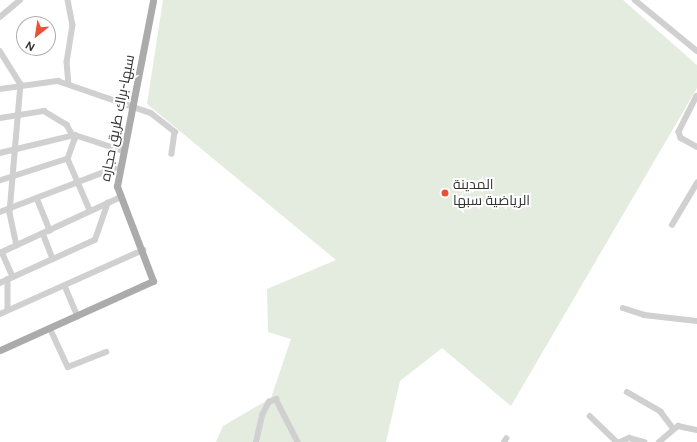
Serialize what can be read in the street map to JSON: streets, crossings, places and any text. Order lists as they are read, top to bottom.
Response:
{
  "streets": {
    "main road": ["سبها-براك طريق حجاره"]
  },
  "places": ["المدينة الرياضية سبها"],
  "north": "bottom left"
}
